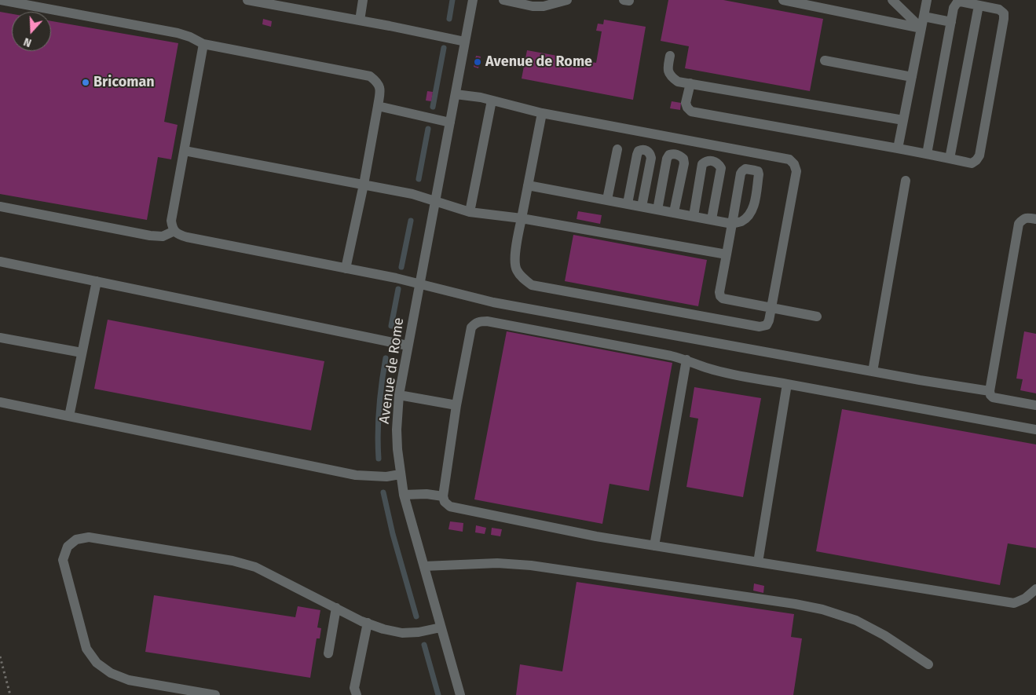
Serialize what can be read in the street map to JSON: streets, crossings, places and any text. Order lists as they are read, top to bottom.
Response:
{
  "streets": {
    "street": ["Avenue de Rome"]
  },
  "places": ["Avenue de Rome", "Bricoman"],
  "north": "bottom"
}
